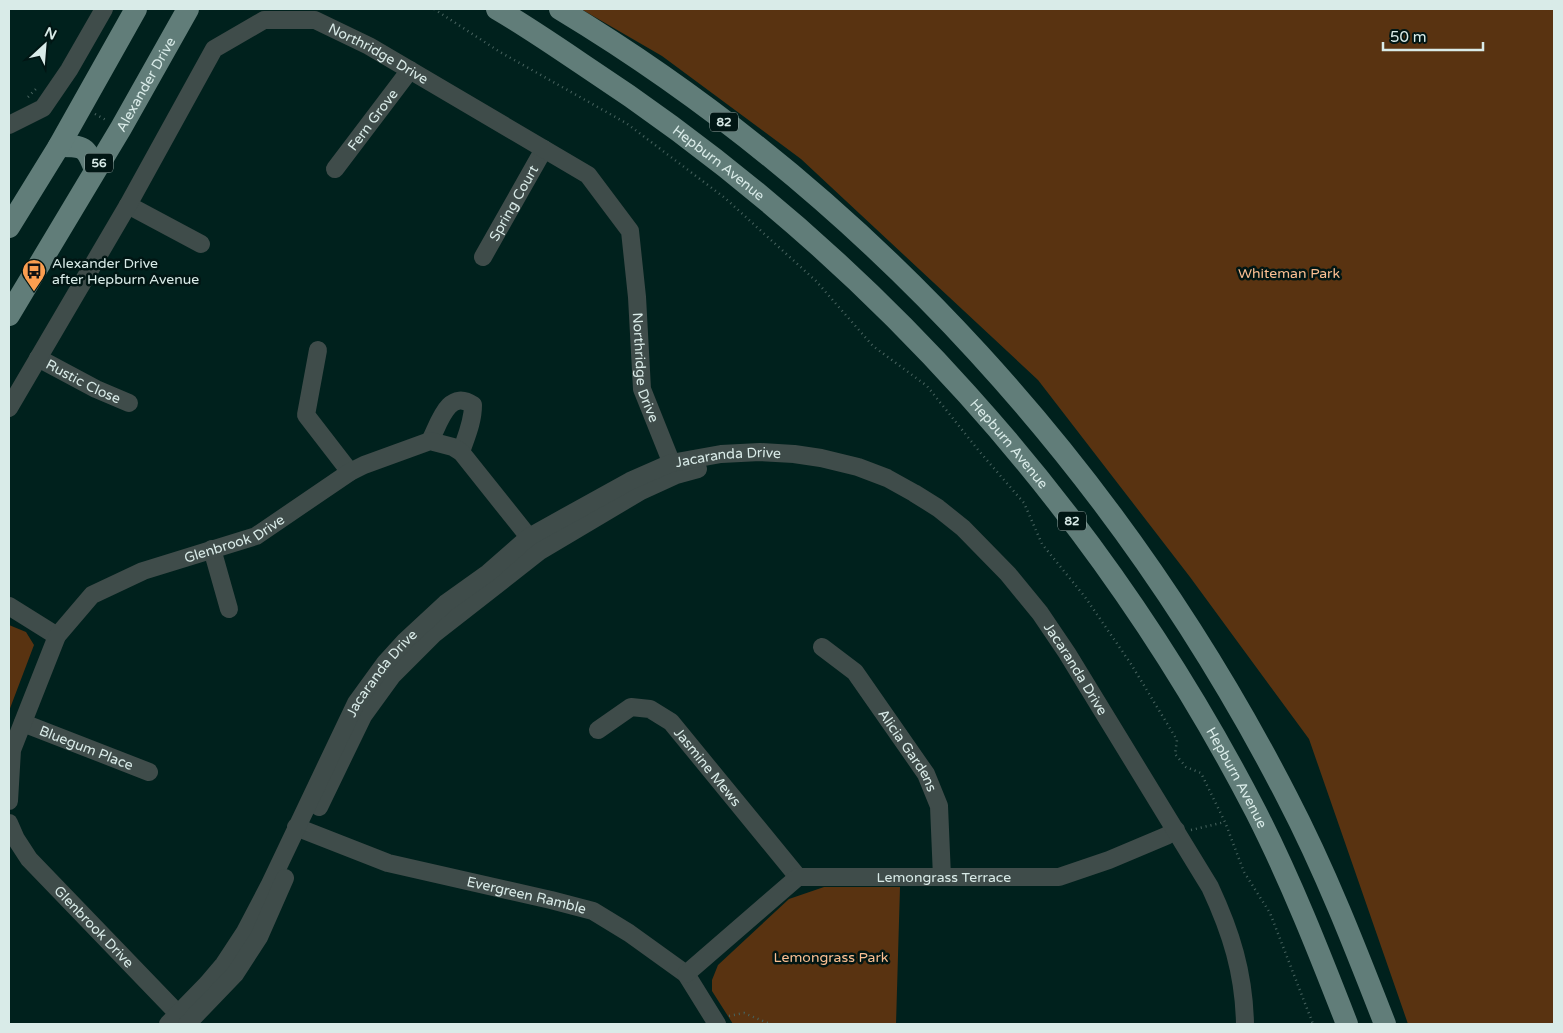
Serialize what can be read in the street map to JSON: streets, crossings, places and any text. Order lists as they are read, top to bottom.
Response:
{
  "streets": {
    "main road": [
      "Alexander Drive",
      "82",
      "56",
      "Hepburn Avenue"
    ],
    "street": [
      "Northridge Drive",
      "Fern Grove",
      "Spring Court",
      "Rustic Close",
      "Jacaranda Drive",
      "Glenbrook Drive",
      "Bluegum Place",
      "Alicia Gardens",
      "Jasmine Mews",
      "Lemongrass Terrace",
      "Evergreen Ramble"
    ]
  },
  "crossings": [
    ["Northridge Drive", "Fern Grove"],
    ["Northridge Drive", "Spring Court"],
    ["Northridge Drive", "Rustic Close"],
    ["Northridge Drive", "Jacaranda Drive"],
    ["Jacaranda Drive", "Glenbrook Drive"],
    ["Jacaranda Drive", "Lemongrass Terrace"],
    ["Jacaranda Drive", "Evergreen Ramble"],
    ["Glenbrook Drive", "Bluegum Place"],
    ["Alicia Gardens", "Lemongrass Terrace"],
    ["Jasmine Mews", "Lemongrass Terrace"]
  ],
  "parks": ["Whiteman Park", "Lemongrass Park"],
  "places": {
    "bus stop": ["Alexander Drive after Hepburn Avenue"]
  },
  "scale_bar": "50 m",
  "north": "top right"
}
